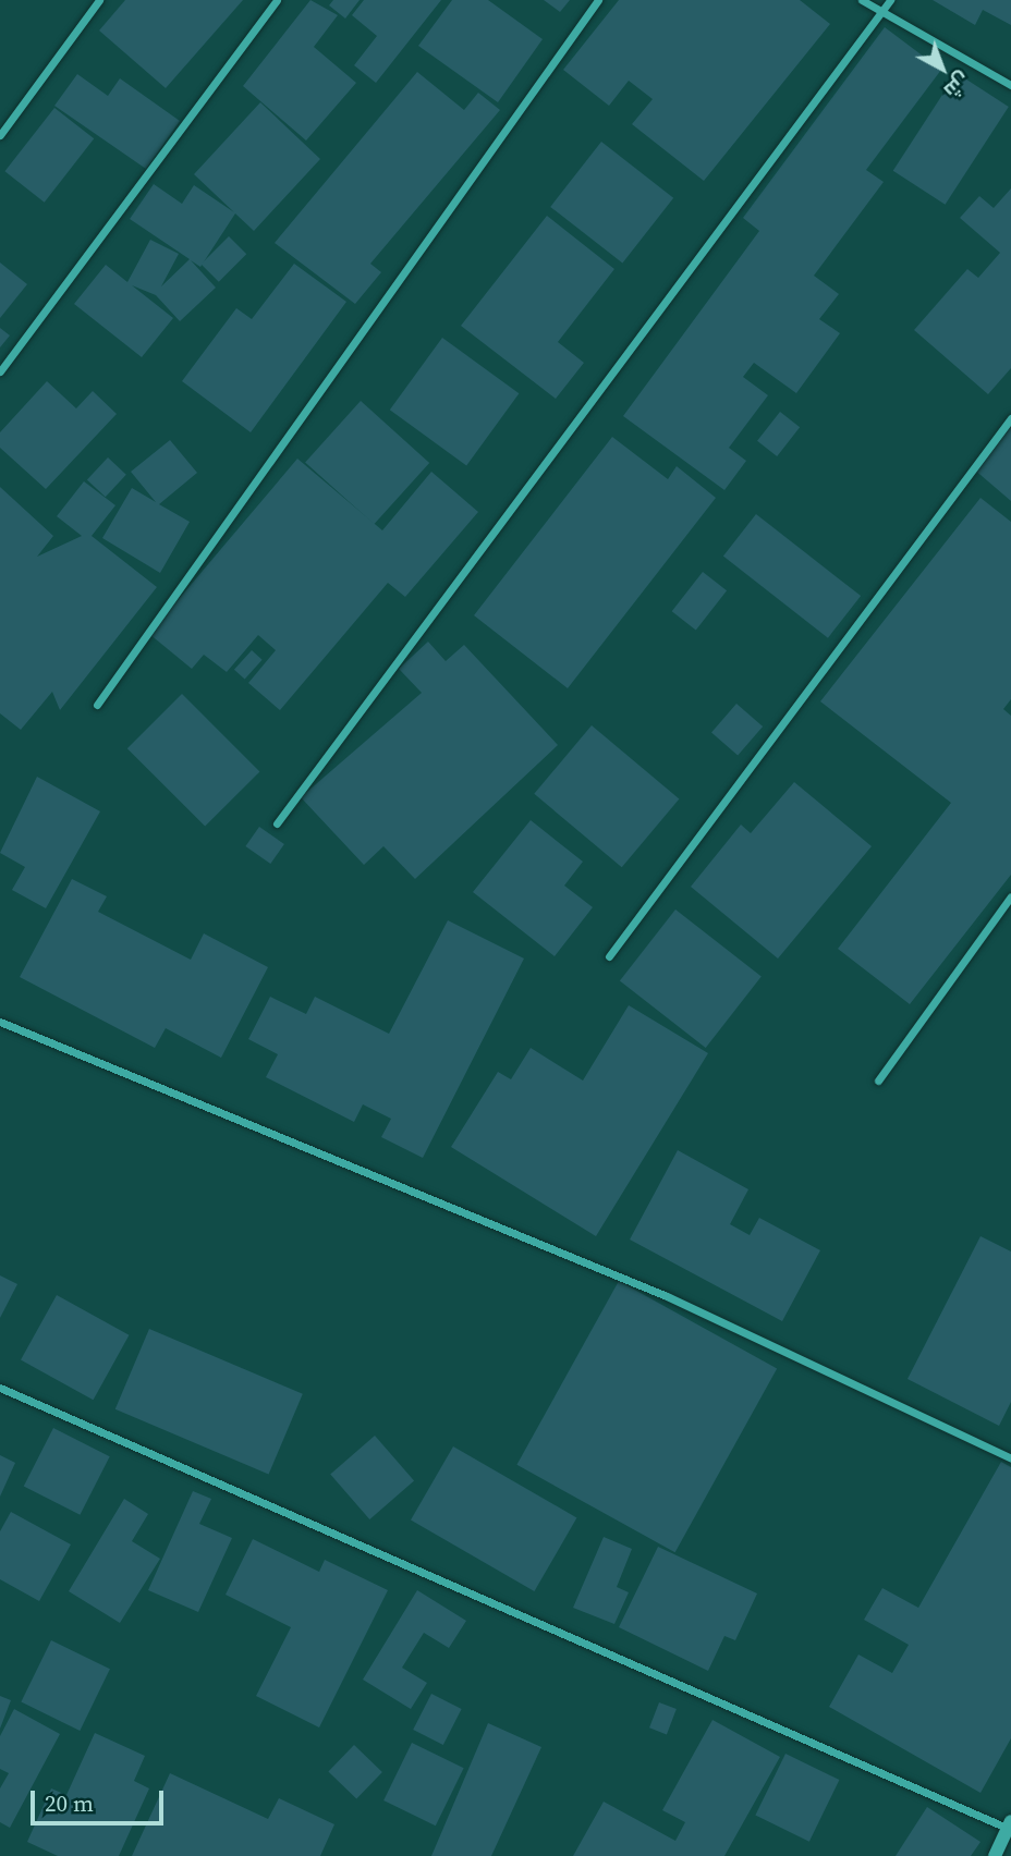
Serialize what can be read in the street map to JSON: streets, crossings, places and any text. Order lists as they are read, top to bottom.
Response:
{
  "scale_bar": "20 m",
  "north": "bottom right"
}
